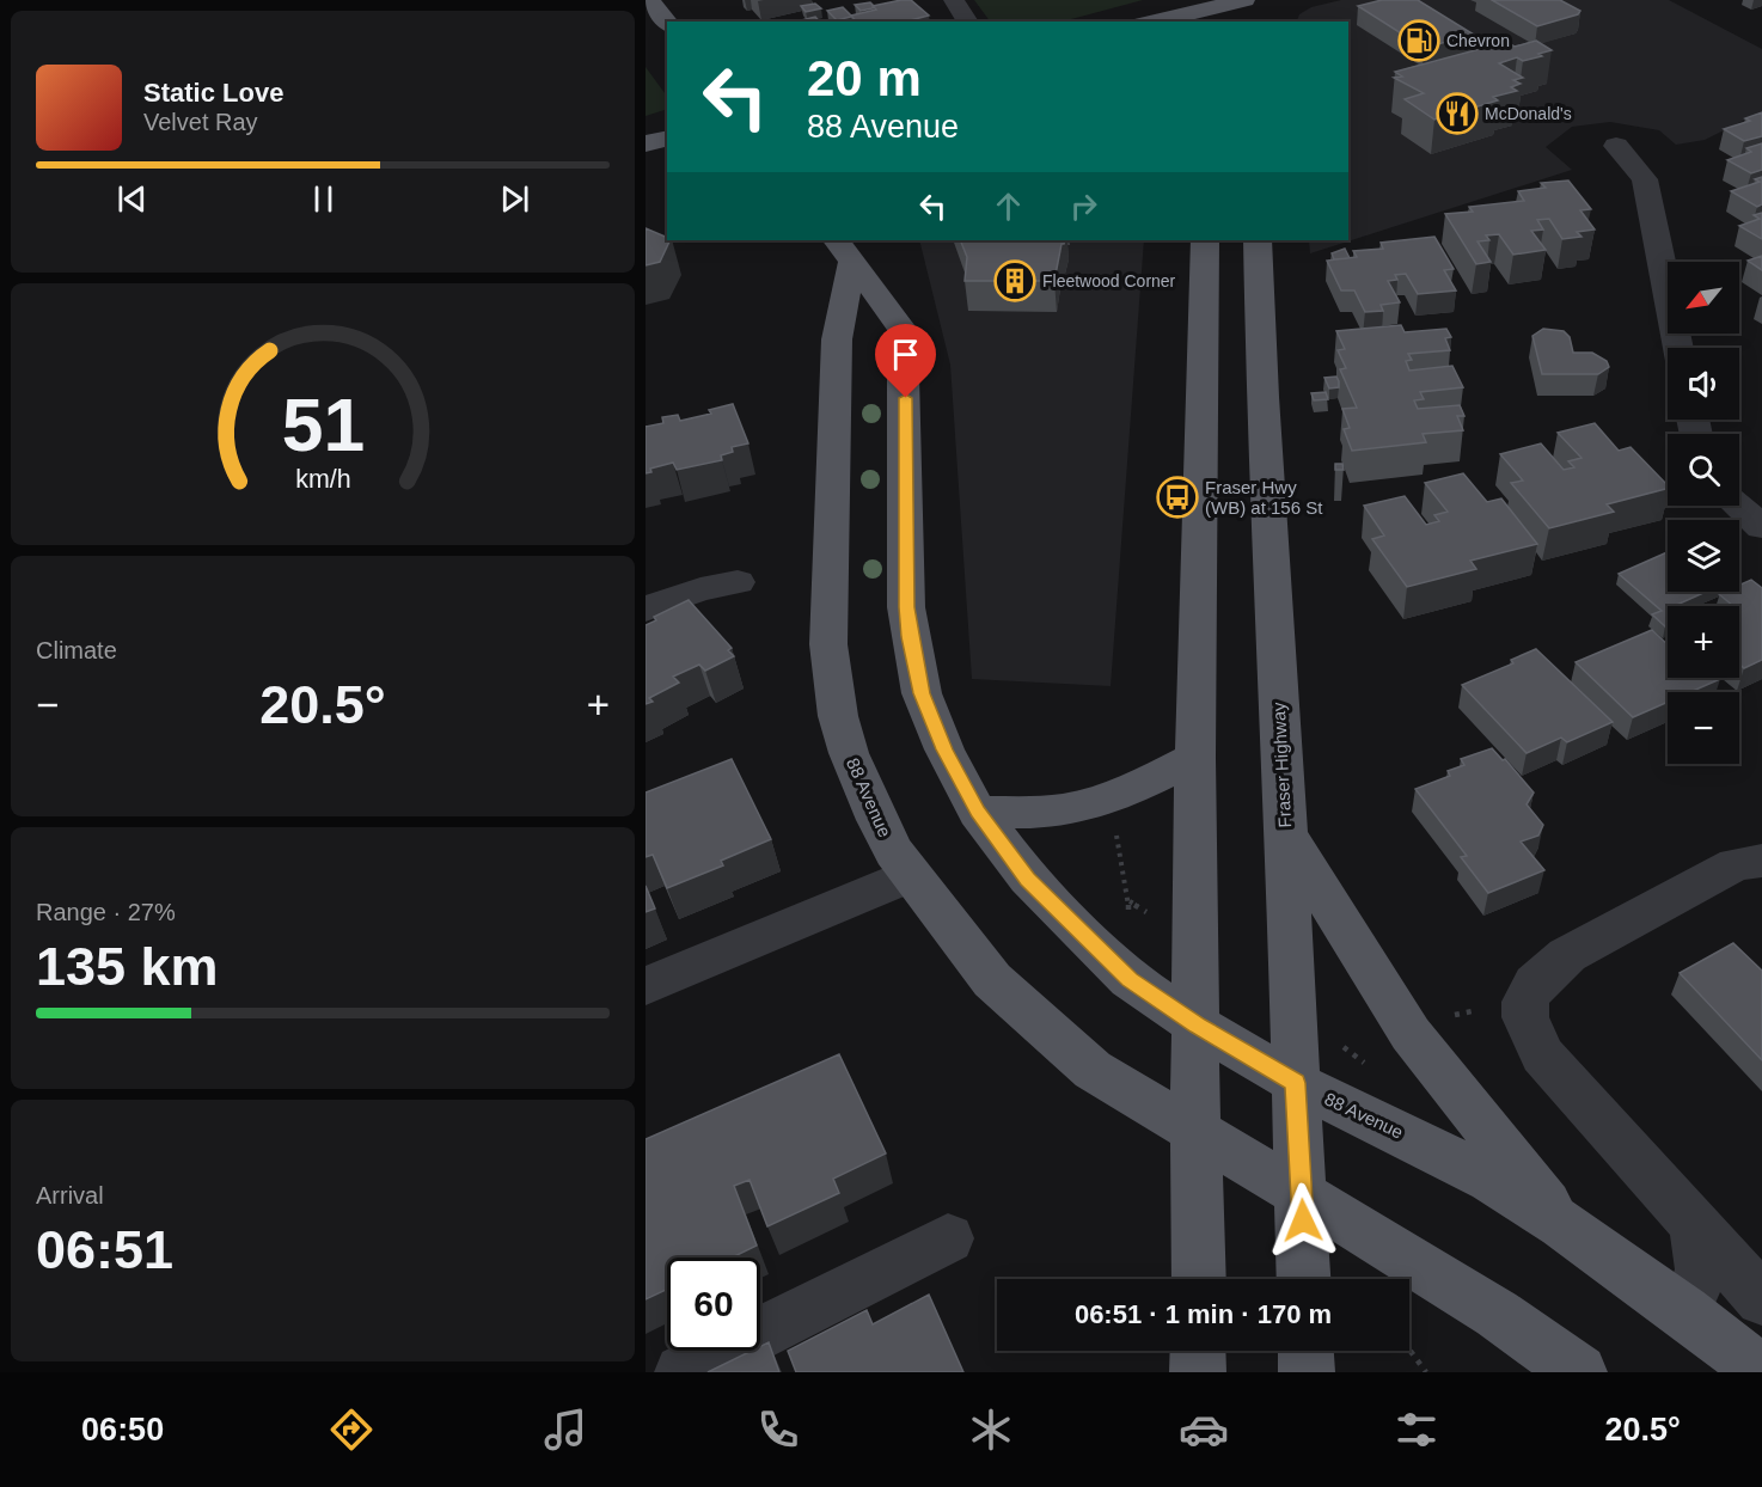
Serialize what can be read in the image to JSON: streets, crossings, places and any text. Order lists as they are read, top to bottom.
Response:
{
  "streets": {
    "main road": ["Fraser Highway", "88 Avenue"]
  },
  "crossings": [
    ["Fraser Highway", "88 Avenue"]
  ],
  "places": {
    "fuel station": ["Chevron"],
    "restaurant": ["McDonald's"],
    "building": ["Fleetwood Corner"],
    "bus stop": ["Fraser Hwy (WB) at 156 St"]
  },
  "north": "bottom left",
  "page": {
    "turn": ["20 m", "88 Avenue"],
    "song": ["Static Love", "Velvet Ray"],
    "map_buttons": ["+", "−"],
    "tile": [
      "Climate",
      ["Range · 27%", "135 km"],
      ["Arrival", "06:51"]
    ],
    "heat": ["−", "20.5°", "+"],
    "limit": "60",
    "trip": "06:51 · 1 min · 170 m",
    "tabs": ["06:50", "20.5°"],
    "gauge": ["51", "km/h"]
  }
}
